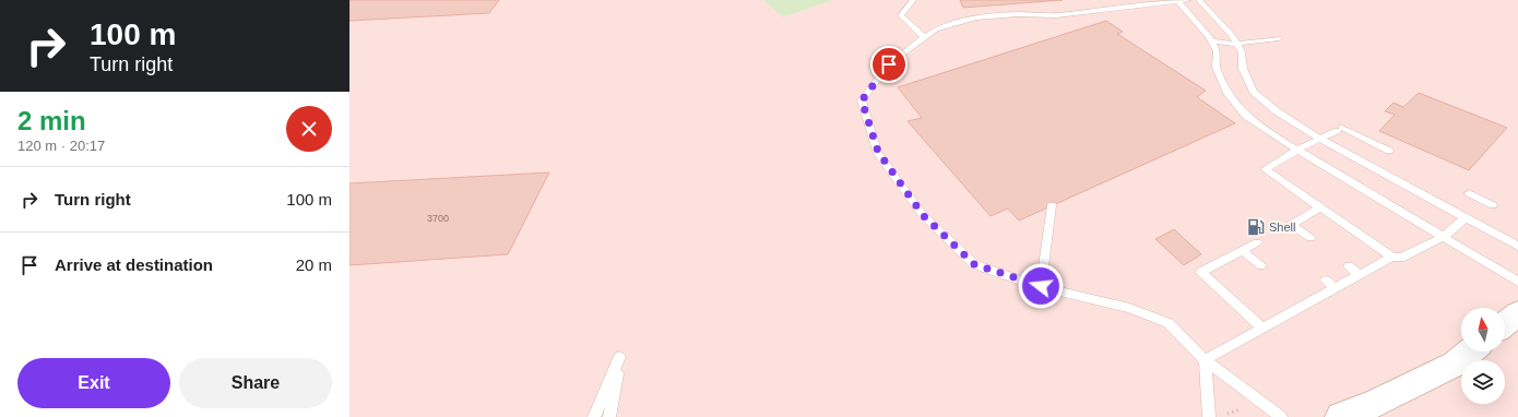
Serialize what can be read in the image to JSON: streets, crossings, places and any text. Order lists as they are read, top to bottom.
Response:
{
  "places": {
    "fuel station": ["Shell"]
  },
  "house_numbers": ["3700"],
  "north": "top",
  "page": {
    "turn": ["100 m", "Turn right"],
    "heading": ["2 min", "120 m · 20:17"],
    "list": [
      {
        "name": "Turn right",
        "value": "100 m"
      },
      {
        "name": "Arrive at destination",
        "value": "20 m"
      }
    ],
    "buttons": ["Exit", "Share"]
  }
}
